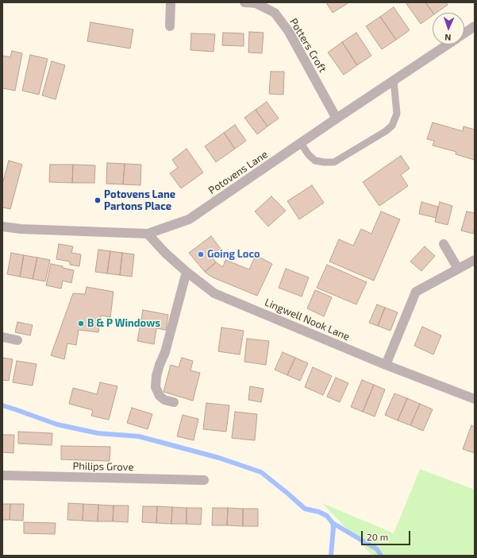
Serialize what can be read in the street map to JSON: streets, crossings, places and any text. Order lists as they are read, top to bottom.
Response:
{
  "streets": {
    "street": [
      "Potters Croft",
      "Potovens Lane",
      "Lingwell Nook Lane",
      "Philips Grove"
    ]
  },
  "crossings": [
    ["Potters Croft", "Potovens Lane"],
    ["Potovens Lane", "Lingwell Nook Lane"]
  ],
  "places": ["Potovens Lane Partons Place", "Going Loco", "B & P Windows"],
  "scale_bar": "20 m",
  "north": "bottom"
}
